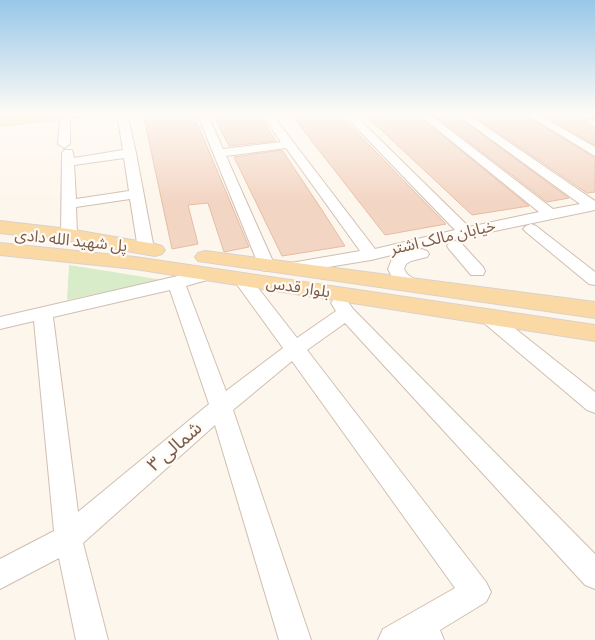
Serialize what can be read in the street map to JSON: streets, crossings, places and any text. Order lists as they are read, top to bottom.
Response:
{
  "streets": {
    "main road": ["پل شهید الله دادی", "بلوار قدس"],
    "street": ["خیابان مالک اشتر", "شمالی ۳"]
  },
  "crossings": [
    ["خیابان مالک اشتر", "بلوار قدس"],
    ["پل شهید الله دادی", "بلوار قدس"],
    ["بلوار قدس", "شمالی ۳"]
  ]
}
